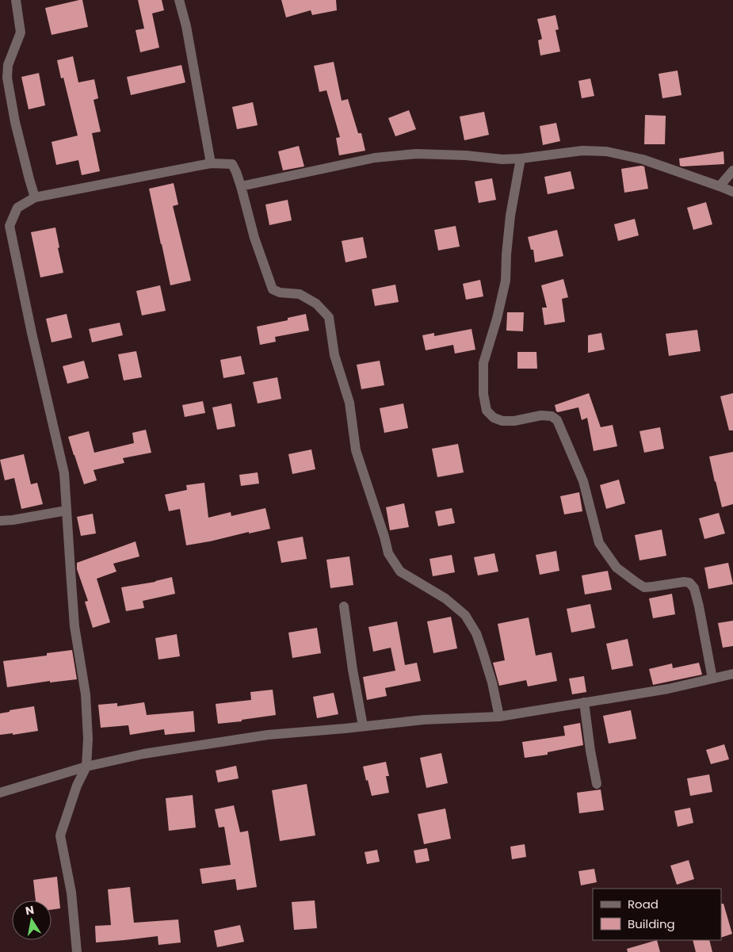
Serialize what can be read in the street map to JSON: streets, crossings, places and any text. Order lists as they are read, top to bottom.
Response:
{
  "legend": ["Road", "Building"],
  "north": "top"
}
